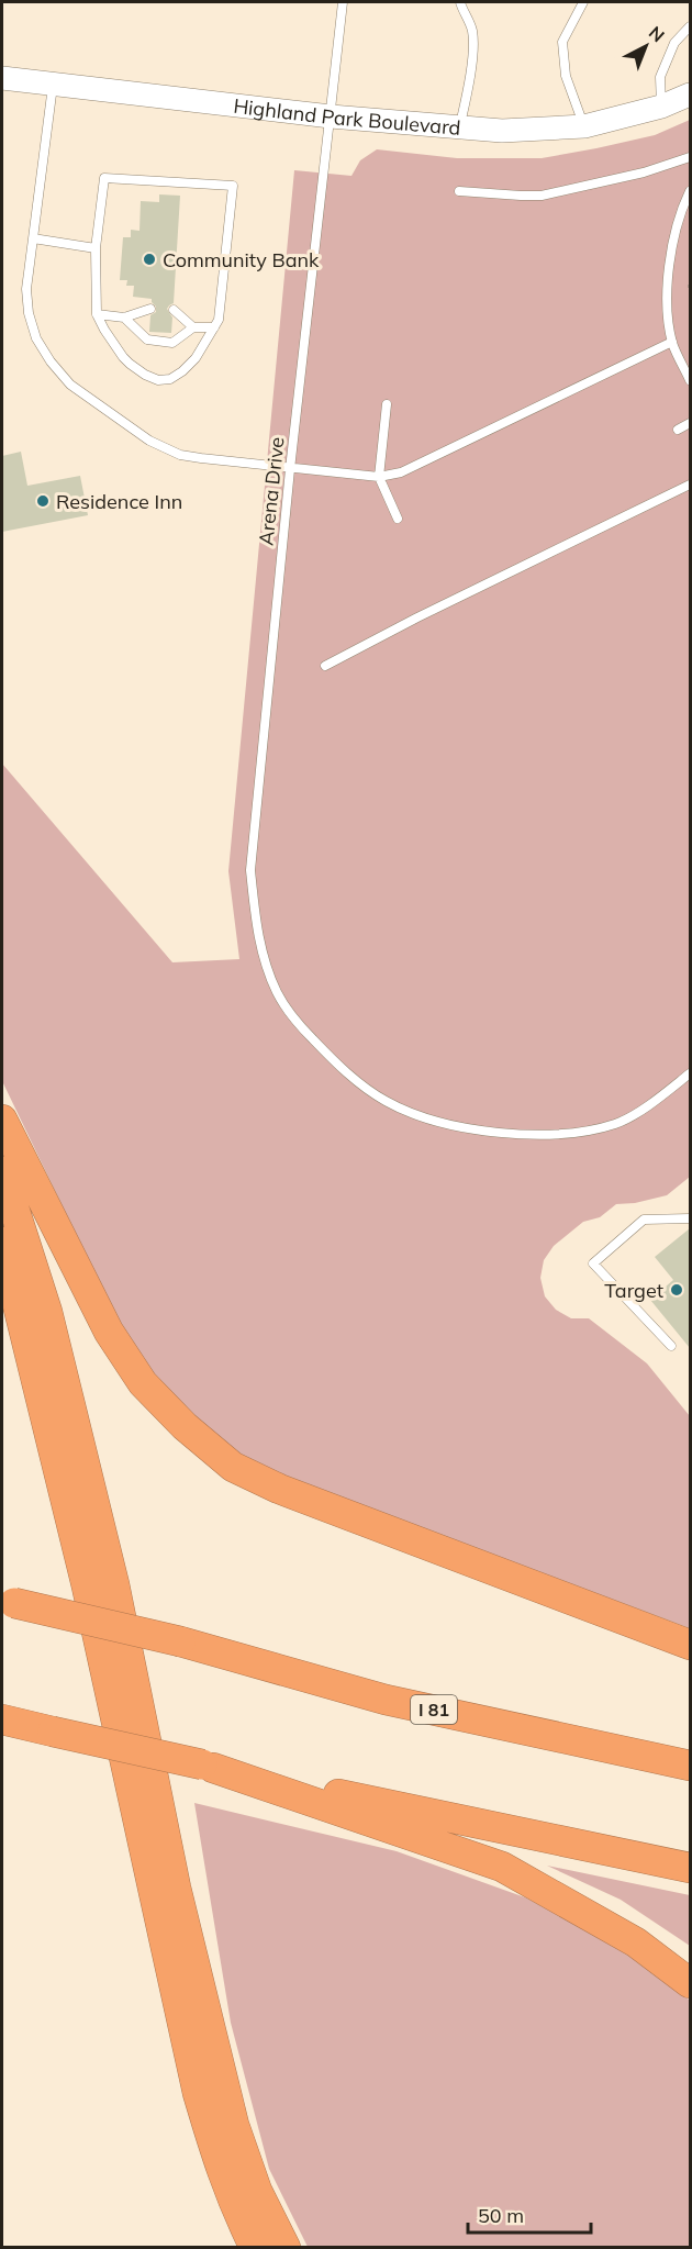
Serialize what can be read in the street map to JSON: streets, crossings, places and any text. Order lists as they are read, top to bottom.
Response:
{
  "streets": {
    "highway": ["I 81"],
    "main road": ["Highland Park Boulevard"],
    "lane": ["Arena Drive"]
  },
  "crossings": [
    ["Highland Park Boulevard", "Arena Drive"]
  ],
  "places": ["Community Bank", "Residence Inn", "Target"],
  "scale_bar": "50 m",
  "north": "top right"
}
